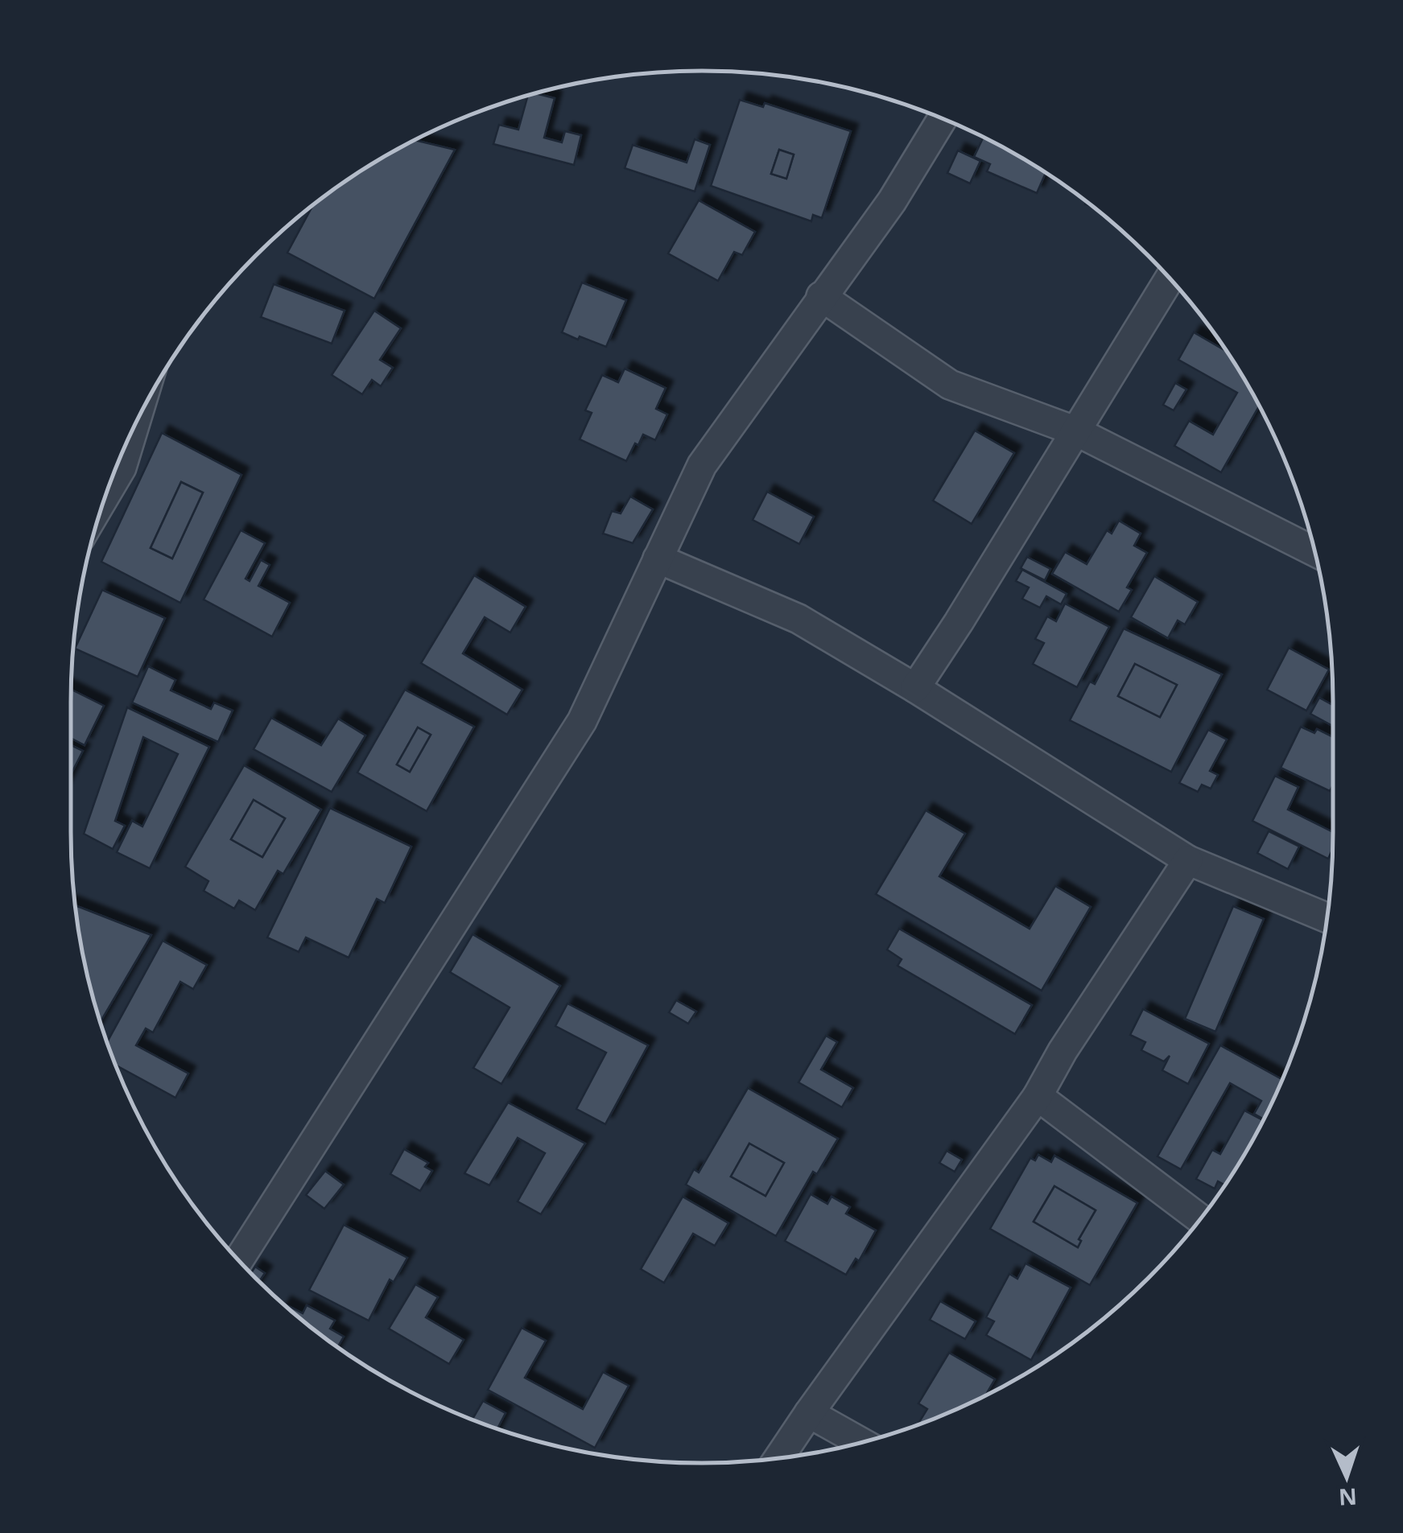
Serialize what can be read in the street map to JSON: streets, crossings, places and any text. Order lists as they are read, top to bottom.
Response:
{
  "north": "bottom"
}
